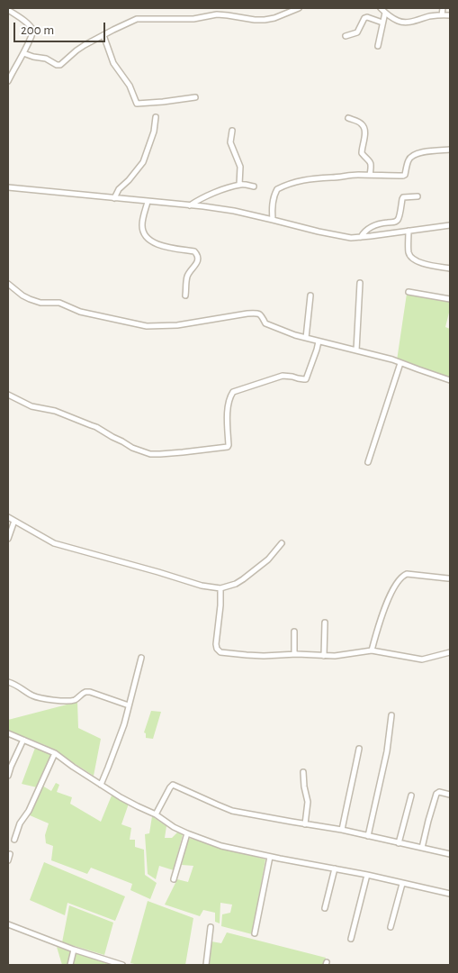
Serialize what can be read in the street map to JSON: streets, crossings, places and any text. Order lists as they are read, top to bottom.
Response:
{
  "scale_bar": "200 m"
}
